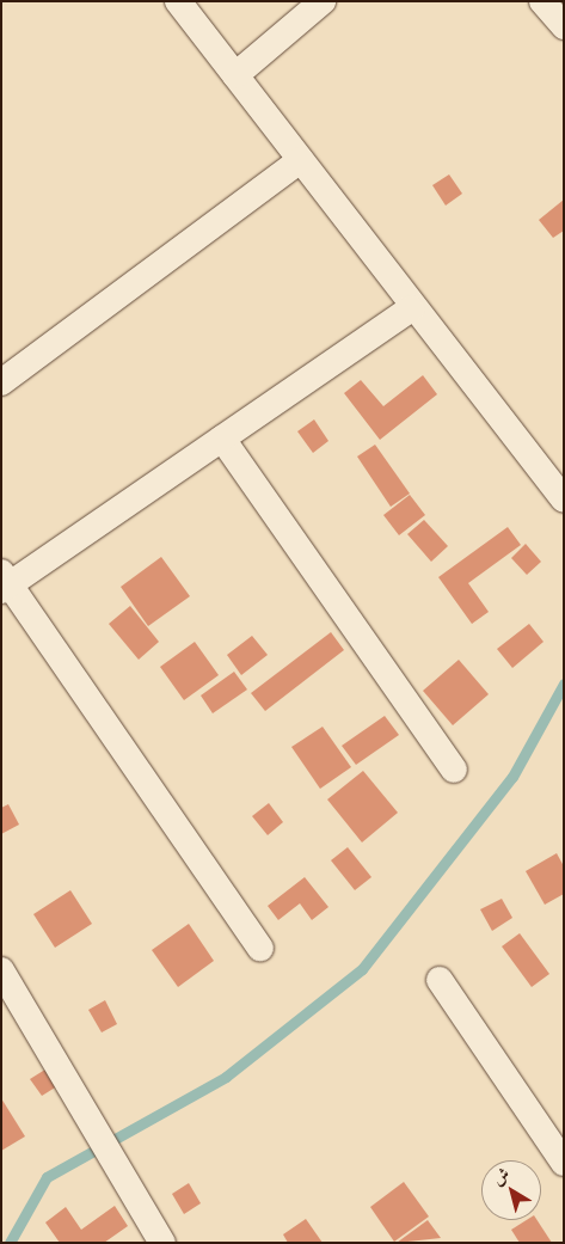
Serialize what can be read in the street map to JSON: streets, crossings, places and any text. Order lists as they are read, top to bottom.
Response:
{
  "north": "top left"
}
